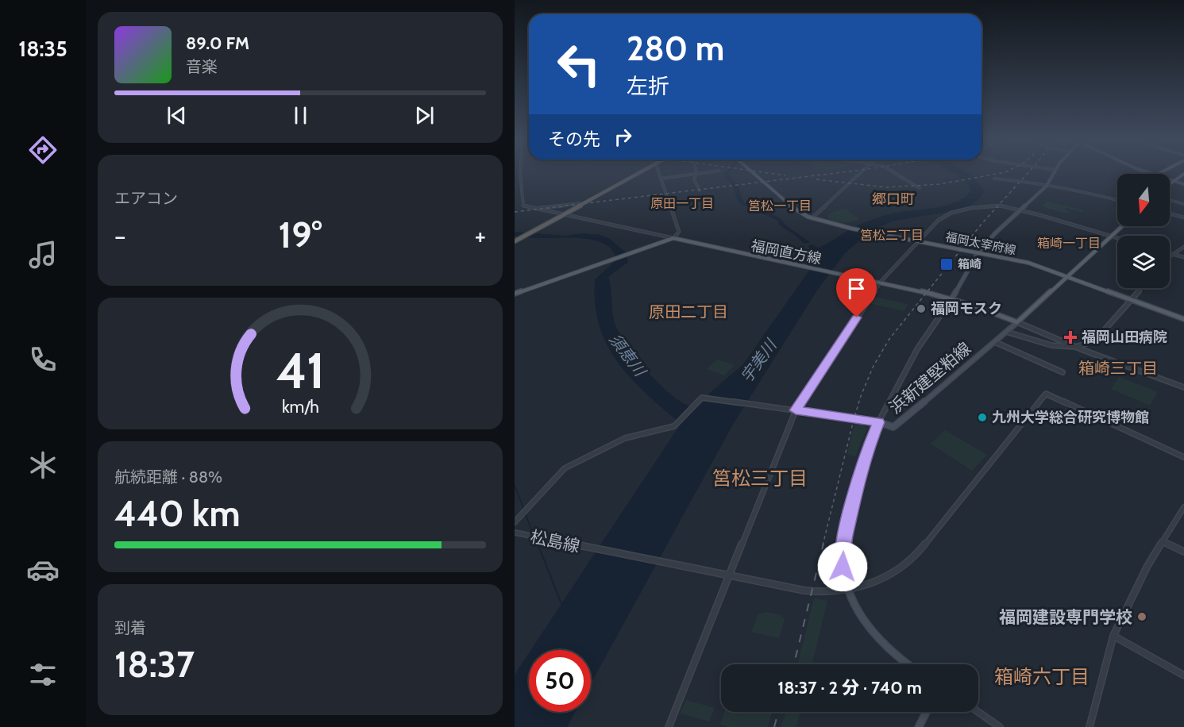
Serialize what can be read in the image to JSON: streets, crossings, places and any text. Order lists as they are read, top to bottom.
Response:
{
  "streets": {
    "main road": ["福岡太宰府線", "福岡直方線", "浜新建堅粕線"],
    "street": ["松島線"]
  },
  "crossings": [
    ["福岡直方線", "浜新建堅粕線"],
    ["浜新建堅粕線", "松島線"]
  ],
  "districts": [
    "郷口町",
    "原田一丁目",
    "筥松一丁目",
    "筥松二丁目",
    "箱崎一丁目",
    "原田二丁目",
    "箱崎三丁目",
    "筥松三丁目",
    "箱崎六丁目"
  ],
  "water": ["須恵川", "宇美川"],
  "places": {
    "transit": ["箱崎"],
    "other": ["福岡モスク", "九州大学総合研究博物館", "福岡建設専門学校"],
    "health": ["福岡山田病院"]
  },
  "north": "bottom",
  "page": {
    "tabs": "18:35",
    "turn": ["280 m", "左折"],
    "song": ["89.0 FM", "音楽"],
    "then": "その先",
    "tile": [
      "エアコン",
      ["航続距離 · 88%", "440 km"],
      ["到着", "18:37"]
    ],
    "heat": ["−", "19°", "+"],
    "limit": "50",
    "trip": "18:37 · 2 分 · 740 m",
    "gauge": ["41", "km/h"]
  }
}
